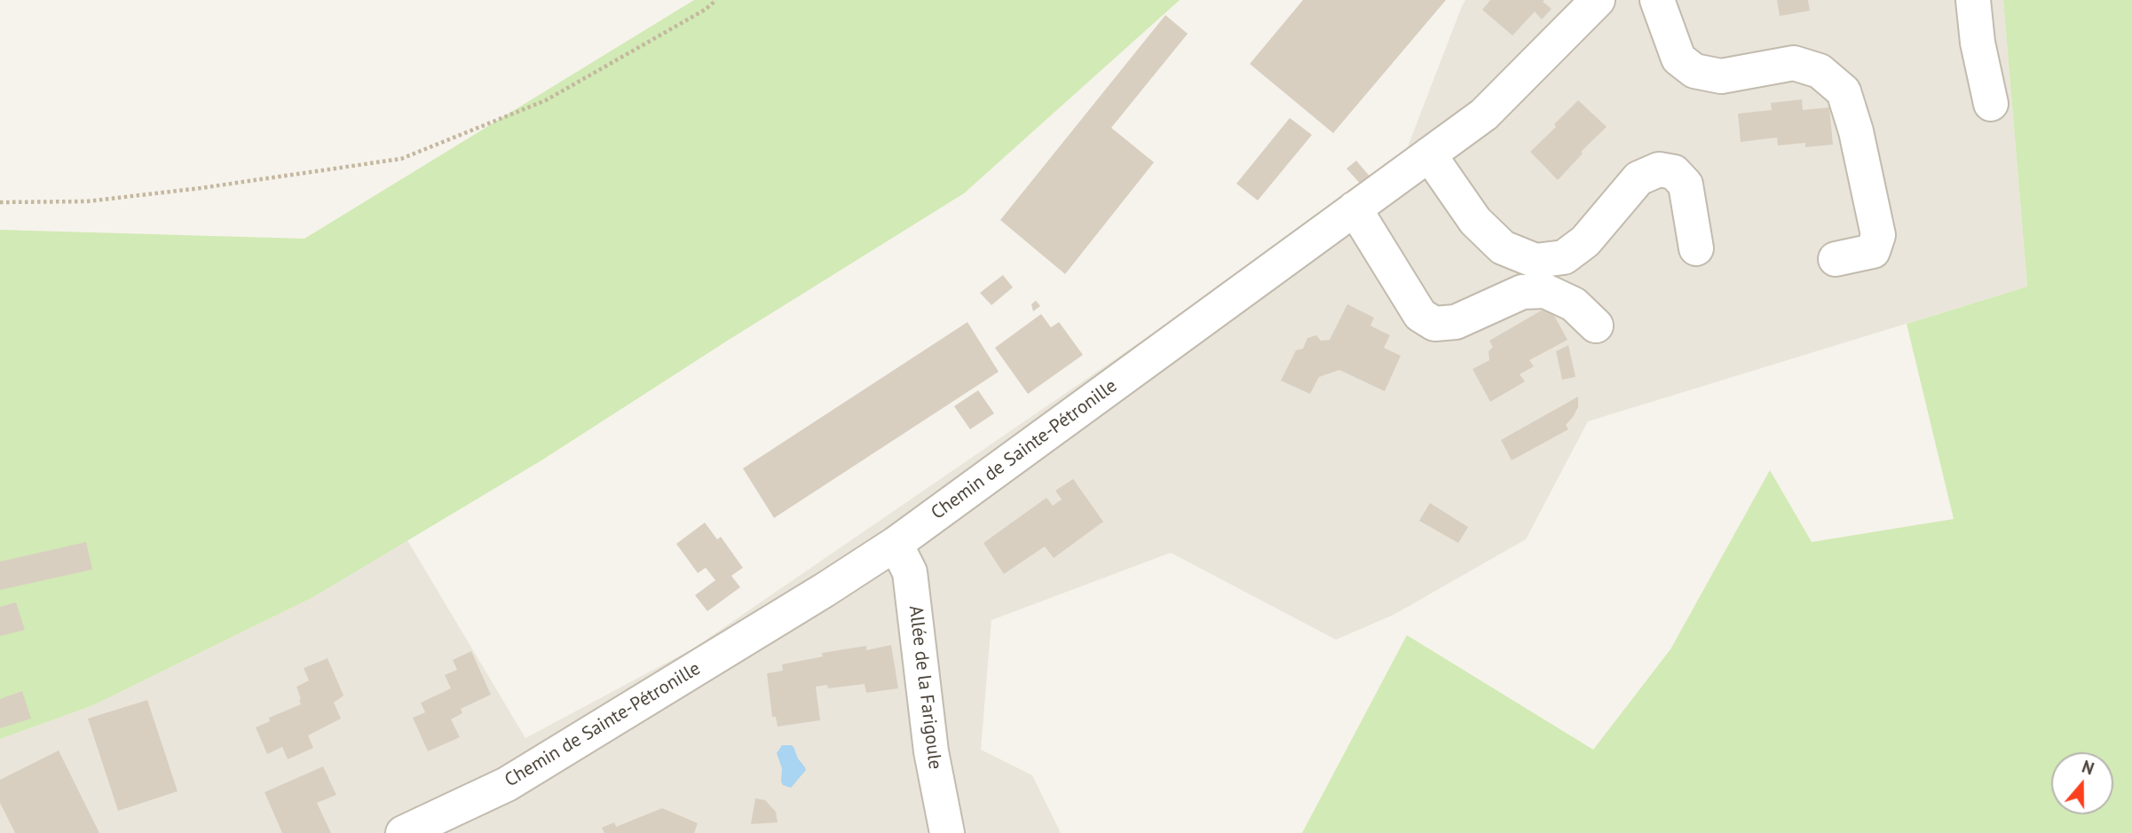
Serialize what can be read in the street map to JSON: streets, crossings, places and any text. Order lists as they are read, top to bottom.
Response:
{
  "streets": {
    "street": ["Chemin de Sainte-Pétronille", "Allée de la Farigoule"]
  },
  "crossings": [
    ["Chemin de Sainte-Pétronille", "Allée de la Farigoule"]
  ],
  "north": "top"
}
